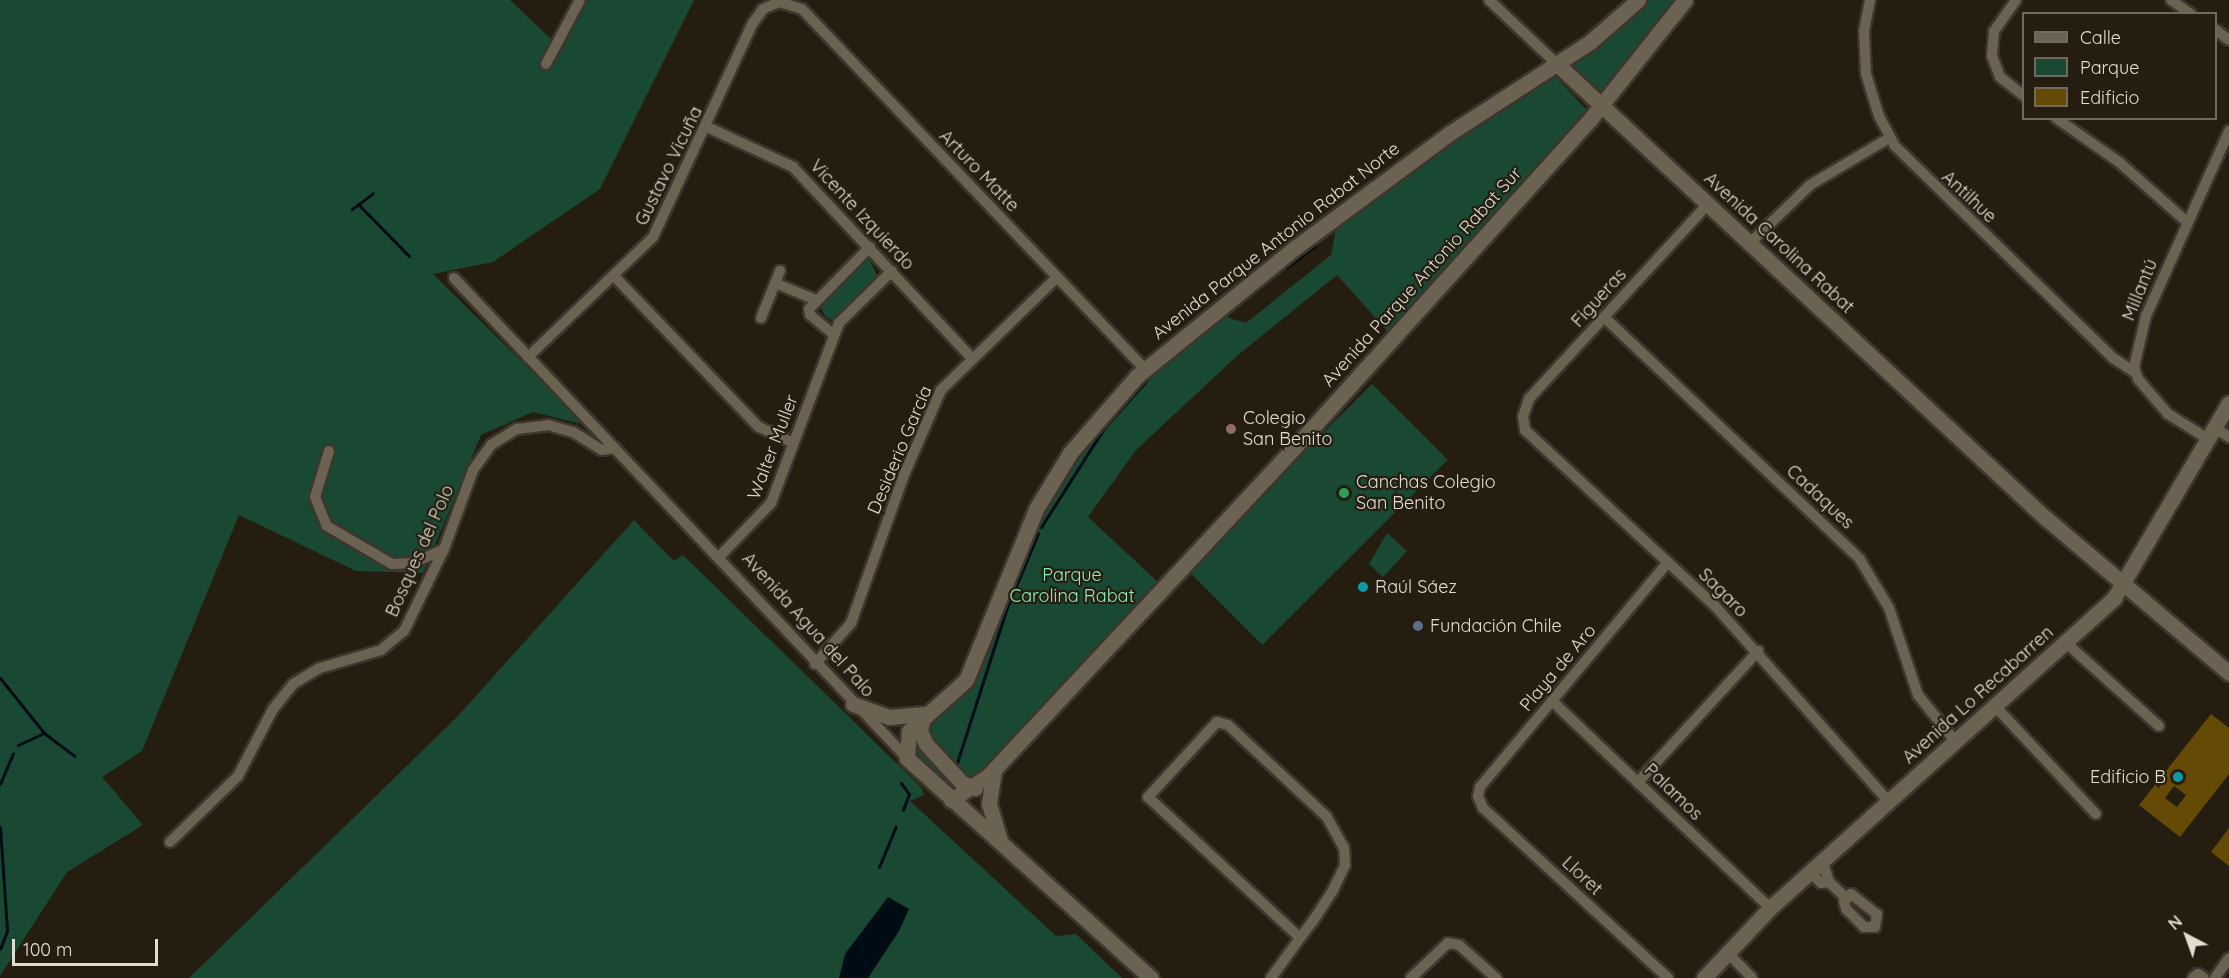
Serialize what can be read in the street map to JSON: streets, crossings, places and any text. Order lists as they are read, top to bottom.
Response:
{
  "streets": {
    "street": [
      "Gustavo Vicuña",
      "Arturo Matte",
      "Antilhue",
      "Vicente Izquierdo",
      "Avenida Parque Antonio Rabat Norte",
      "Avenida Carolina Rabat",
      "Avenida Parque Antonio Rabat Sur",
      "Millantú",
      "Figueras",
      "Walter Muller",
      "Desiderio García",
      "Cadaques",
      "Bosques del Polo",
      "Sagaro",
      "Avenida Agua del Palo",
      "Playa de Aro",
      "Avenida Lo Recabarren",
      "Palamos",
      "Lloret"
    ]
  },
  "crossings": [
    ["Gustavo Vicuña", "Arturo Matte"],
    ["Gustavo Vicuña", "Vicente Izquierdo"],
    ["Gustavo Vicuña", "Avenida Agua del Palo"],
    ["Arturo Matte", "Avenida Parque Antonio Rabat Norte"],
    ["Arturo Matte", "Desiderio García"],
    ["Antilhue", "Millantú"],
    ["Vicente Izquierdo", "Walter Muller"],
    ["Vicente Izquierdo", "Desiderio García"],
    ["Avenida Parque Antonio Rabat Norte", "Avenida Carolina Rabat"],
    ["Avenida Parque Antonio Rabat Norte", "Avenida Agua del Palo"],
    ["Avenida Carolina Rabat", "Avenida Parque Antonio Rabat Sur"],
    ["Avenida Carolina Rabat", "Figueras"],
    ["Avenida Carolina Rabat", "Avenida Lo Recabarren"],
    ["Avenida Parque Antonio Rabat Sur", "Avenida Agua del Palo"],
    ["Figueras", "Cadaques"],
    ["Figueras", "Sagaro"],
    ["Walter Muller", "Avenida Agua del Palo"],
    ["Desiderio García", "Avenida Agua del Palo"],
    ["Cadaques", "Avenida Lo Recabarren"],
    ["Bosques del Polo", "Avenida Agua del Palo"],
    ["Sagaro", "Playa de Aro"],
    ["Sagaro", "Avenida Lo Recabarren"],
    ["Playa de Aro", "Palamos"],
    ["Playa de Aro", "Lloret"],
    ["Avenida Lo Recabarren", "Palamos"]
  ],
  "parks": ["Parque Carolina Rabat"],
  "places": [
    "Colegio San Benito",
    "Canchas Colegio San Benito",
    "Raúl Sáez",
    "Fundación Chile",
    "Edificio B"
  ],
  "legend": ["Calle", "Parque", "Edificio"],
  "scale_bar": "100 m",
  "north": "top left"
}
